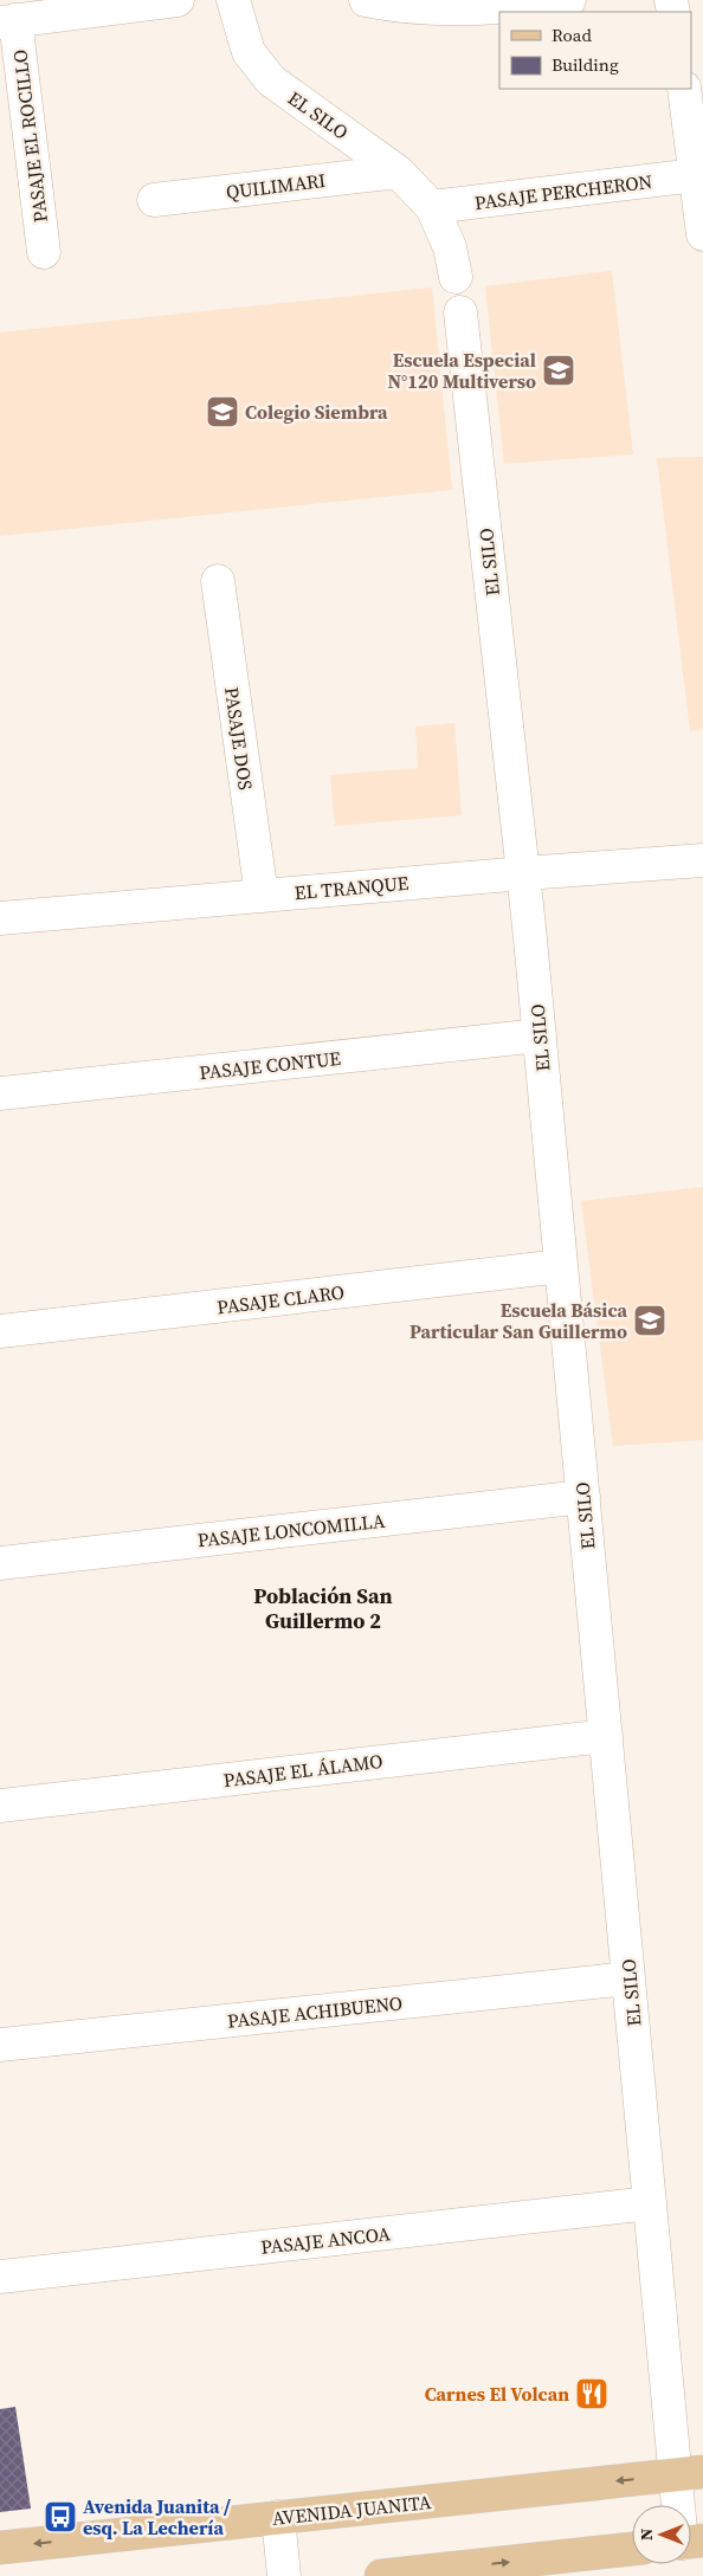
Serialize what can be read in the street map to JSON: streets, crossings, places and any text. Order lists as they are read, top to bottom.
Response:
{
  "streets": {
    "main road": ["AVENIDA JUANITA"],
    "street": [
      "EL SILO",
      "PASAJE EL ROCILLO",
      "QUILIMARI",
      "PASAJE PERCHERON",
      "PASAJE DOS",
      "EL TRANQUE",
      "PASAJE CONTUE",
      "PASAJE CLARO",
      "PASAJE LONCOMILLA",
      "PASAJE EL ÁLAMO",
      "PASAJE ACHIBUENO",
      "PASAJE ANCOA"
    ]
  },
  "crossings": [
    ["EL SILO", "QUILIMARI"],
    ["EL SILO", "PASAJE PERCHERON"],
    ["EL SILO", "EL TRANQUE"],
    ["EL SILO", "PASAJE CONTUE"],
    ["EL SILO", "PASAJE CLARO"],
    ["EL SILO", "PASAJE LONCOMILLA"],
    ["EL SILO", "PASAJE EL ÁLAMO"],
    ["EL SILO", "PASAJE ACHIBUENO"],
    ["EL SILO", "PASAJE ANCOA"],
    ["EL SILO", "AVENIDA JUANITA"],
    ["PASAJE DOS", "EL TRANQUE"]
  ],
  "districts": ["Población San Guillermo 2"],
  "places": {
    "school or university": ["Escuela Especial N°120 Multiverso", "Colegio Siembra", "Escuela Básica Particular San Guillermo"],
    "restaurant": ["Carnes El Volcan"],
    "bus stop": ["Avenida Juanita / esq. La Lechería"]
  },
  "legend": ["Road", "Building"],
  "north": "left"
}
